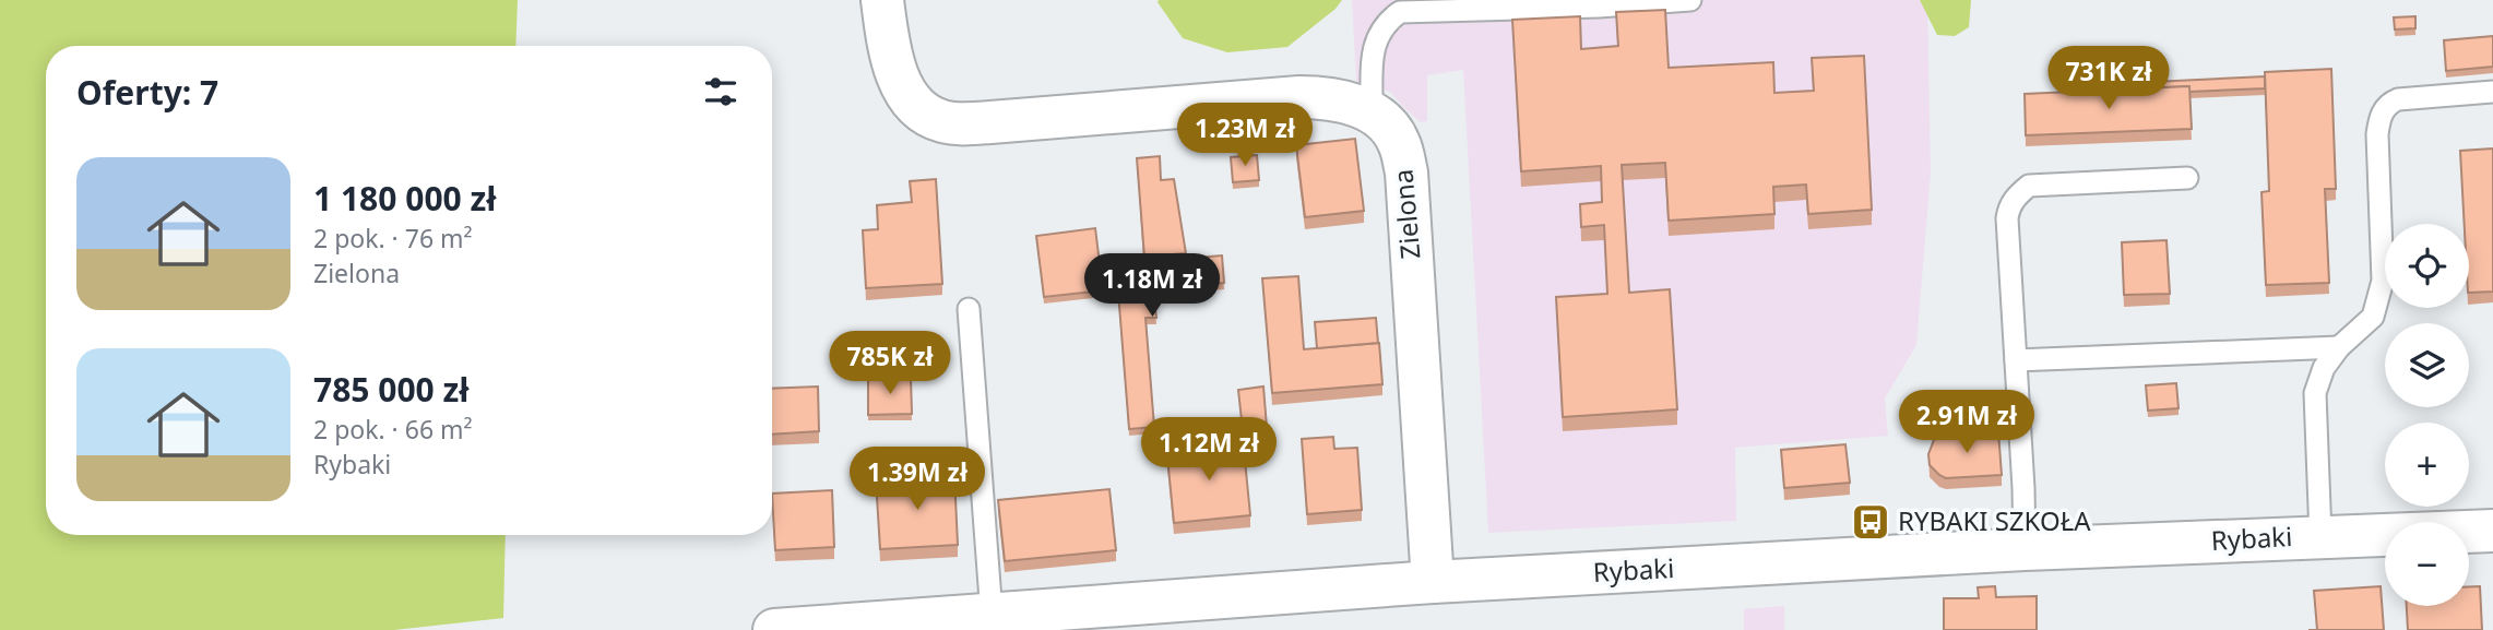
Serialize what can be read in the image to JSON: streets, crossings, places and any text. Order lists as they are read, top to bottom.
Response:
{
  "streets": {
    "street": ["Zielona", "Rybaki"]
  },
  "crossings": [
    ["Zielona", "Rybaki"]
  ],
  "places": {
    "bus stop": ["RYBAKI SZKOŁA"]
  },
  "page": {
    "price": [
      "731K zł",
      "1.23M zł",
      "1.18M zł",
      "785K zł",
      "2.91M zł",
      "1.12M zł",
      "1.39M zł"
    ],
    "heading": "Oferty: 7",
    "list": [
      {
        "name": "1 180 000 zł",
        "note": "2 pok. · 76 m² · Zielona"
      },
      {
        "name": "785 000 zł",
        "note": "2 pok. · 66 m² · Rybaki"
      }
    ],
    "map_buttons": ["+", "−"]
  }
}
